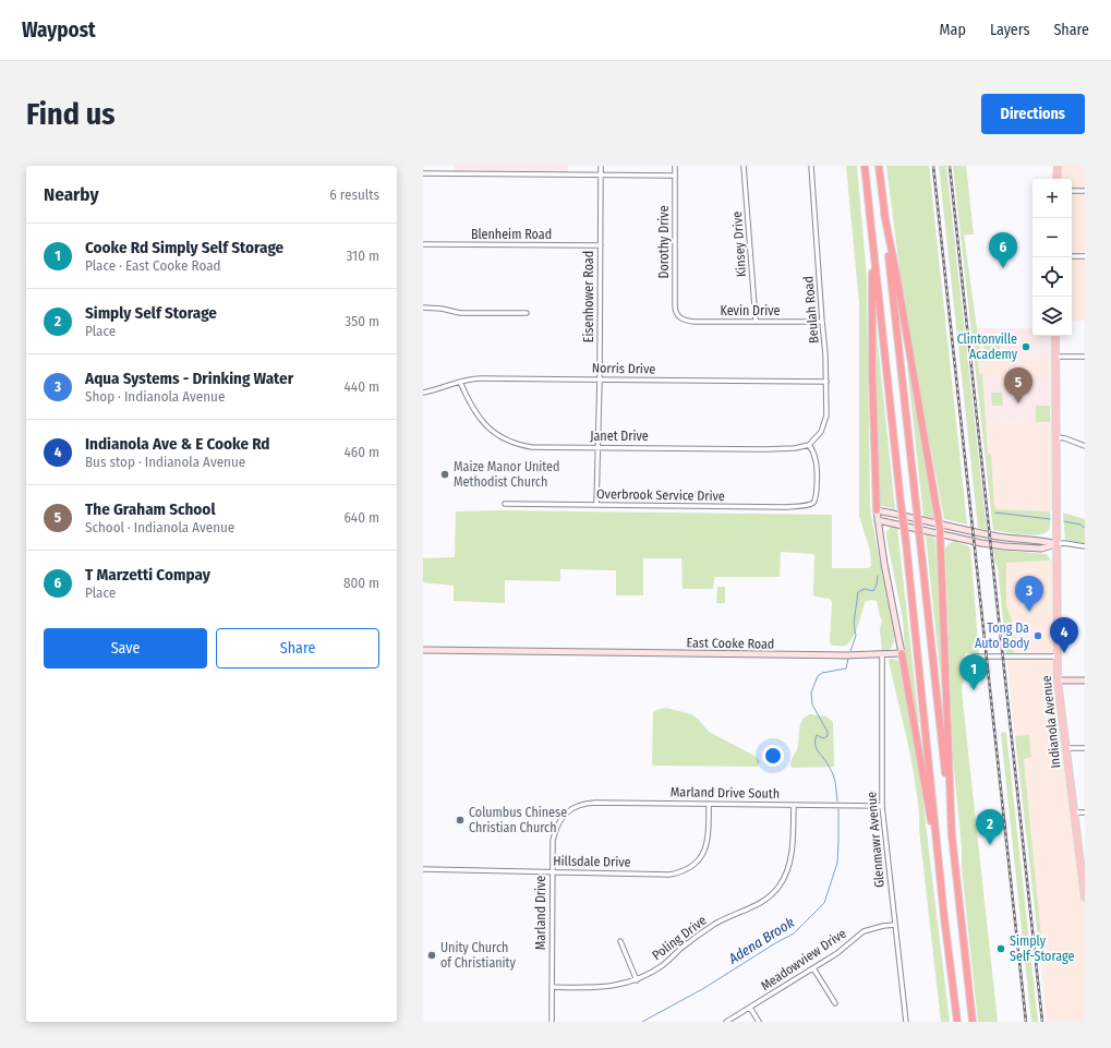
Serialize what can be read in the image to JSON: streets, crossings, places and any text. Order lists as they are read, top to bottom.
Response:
{
  "streets": {
    "main road": ["East Cooke Road", "Indianola Avenue"],
    "street": [
      "Blenheim Road",
      "Dorothy Drive",
      "Kinsey Drive",
      "Eisenhower Road",
      "Beulah Road",
      "Kevin Drive",
      "Norris Drive",
      "Janet Drive",
      "Overbrook Service Drive",
      "Marland Drive South",
      "Glenmawr Avenue",
      "Hillsdale Drive",
      "Marland Drive",
      "Poling Drive",
      "Meadowview Drive"
    ]
  },
  "crossings": [
    ["Blenheim Road", "Eisenhower Road"],
    ["Dorothy Drive", "Kevin Drive"],
    ["Kinsey Drive", "Kevin Drive"],
    ["Eisenhower Road", "Norris Drive"],
    ["Eisenhower Road", "Janet Drive"],
    ["Eisenhower Road", "Overbrook Service Drive"],
    ["Beulah Road", "Kevin Drive"],
    ["Beulah Road", "Norris Drive"],
    ["Beulah Road", "Janet Drive"],
    ["Beulah Road", "Overbrook Service Drive"],
    ["Norris Drive", "Janet Drive"],
    ["Janet Drive", "Overbrook Service Drive"],
    ["East Cooke Road", "Glenmawr Avenue"],
    ["Marland Drive South", "Glenmawr Avenue"],
    ["Marland Drive South", "Hillsdale Drive"],
    ["Marland Drive South", "Marland Drive"],
    ["Marland Drive South", "Poling Drive"],
    ["Glenmawr Avenue", "Meadowview Drive"],
    ["Hillsdale Drive", "Marland Drive"],
    ["Marland Drive", "Poling Drive"]
  ],
  "water": ["Adena Brook"],
  "places": [
    "Clintonville Academy",
    "Maize Manor United Methodist Church",
    "Tong Da Auto Body",
    "Columbus Chinese Christian Church",
    "Simply Self-Storage",
    "Unity Church of Christianity"
  ],
  "page": {
    "header": "Waypost",
    "nav": ["Map", "Layers", "Share"],
    "buttons": [
      "Directions",
      ["Save", "Share"]
    ],
    "title": "Find us",
    "heading": ["Nearby", "6 results"],
    "map_buttons": ["+", "−"],
    "list": [
      {
        "mark": "1",
        "name": "Cooke Rd Simply Self Storage",
        "note": "Place · East Cooke Road",
        "value": "310 m"
      },
      {
        "mark": "2",
        "name": "Simply Self Storage",
        "note": "Place",
        "value": "350 m"
      },
      {
        "mark": "3",
        "name": "Aqua Systems - Drinking Water",
        "note": "Shop · Indianola Avenue",
        "value": "440 m"
      },
      {
        "mark": "4",
        "name": "Indianola Ave & E Cooke Rd",
        "note": "Bus stop · Indianola Avenue",
        "value": "460 m"
      },
      {
        "mark": "5",
        "name": "The Graham School",
        "note": "School · Indianola Avenue",
        "value": "640 m"
      },
      {
        "mark": "6",
        "name": "T Marzetti Compay",
        "note": "Place",
        "value": "800 m"
      }
    ],
    "pins": [
      "6",
      "5",
      "3",
      "4",
      "1",
      "2"
    ]
  }
}
